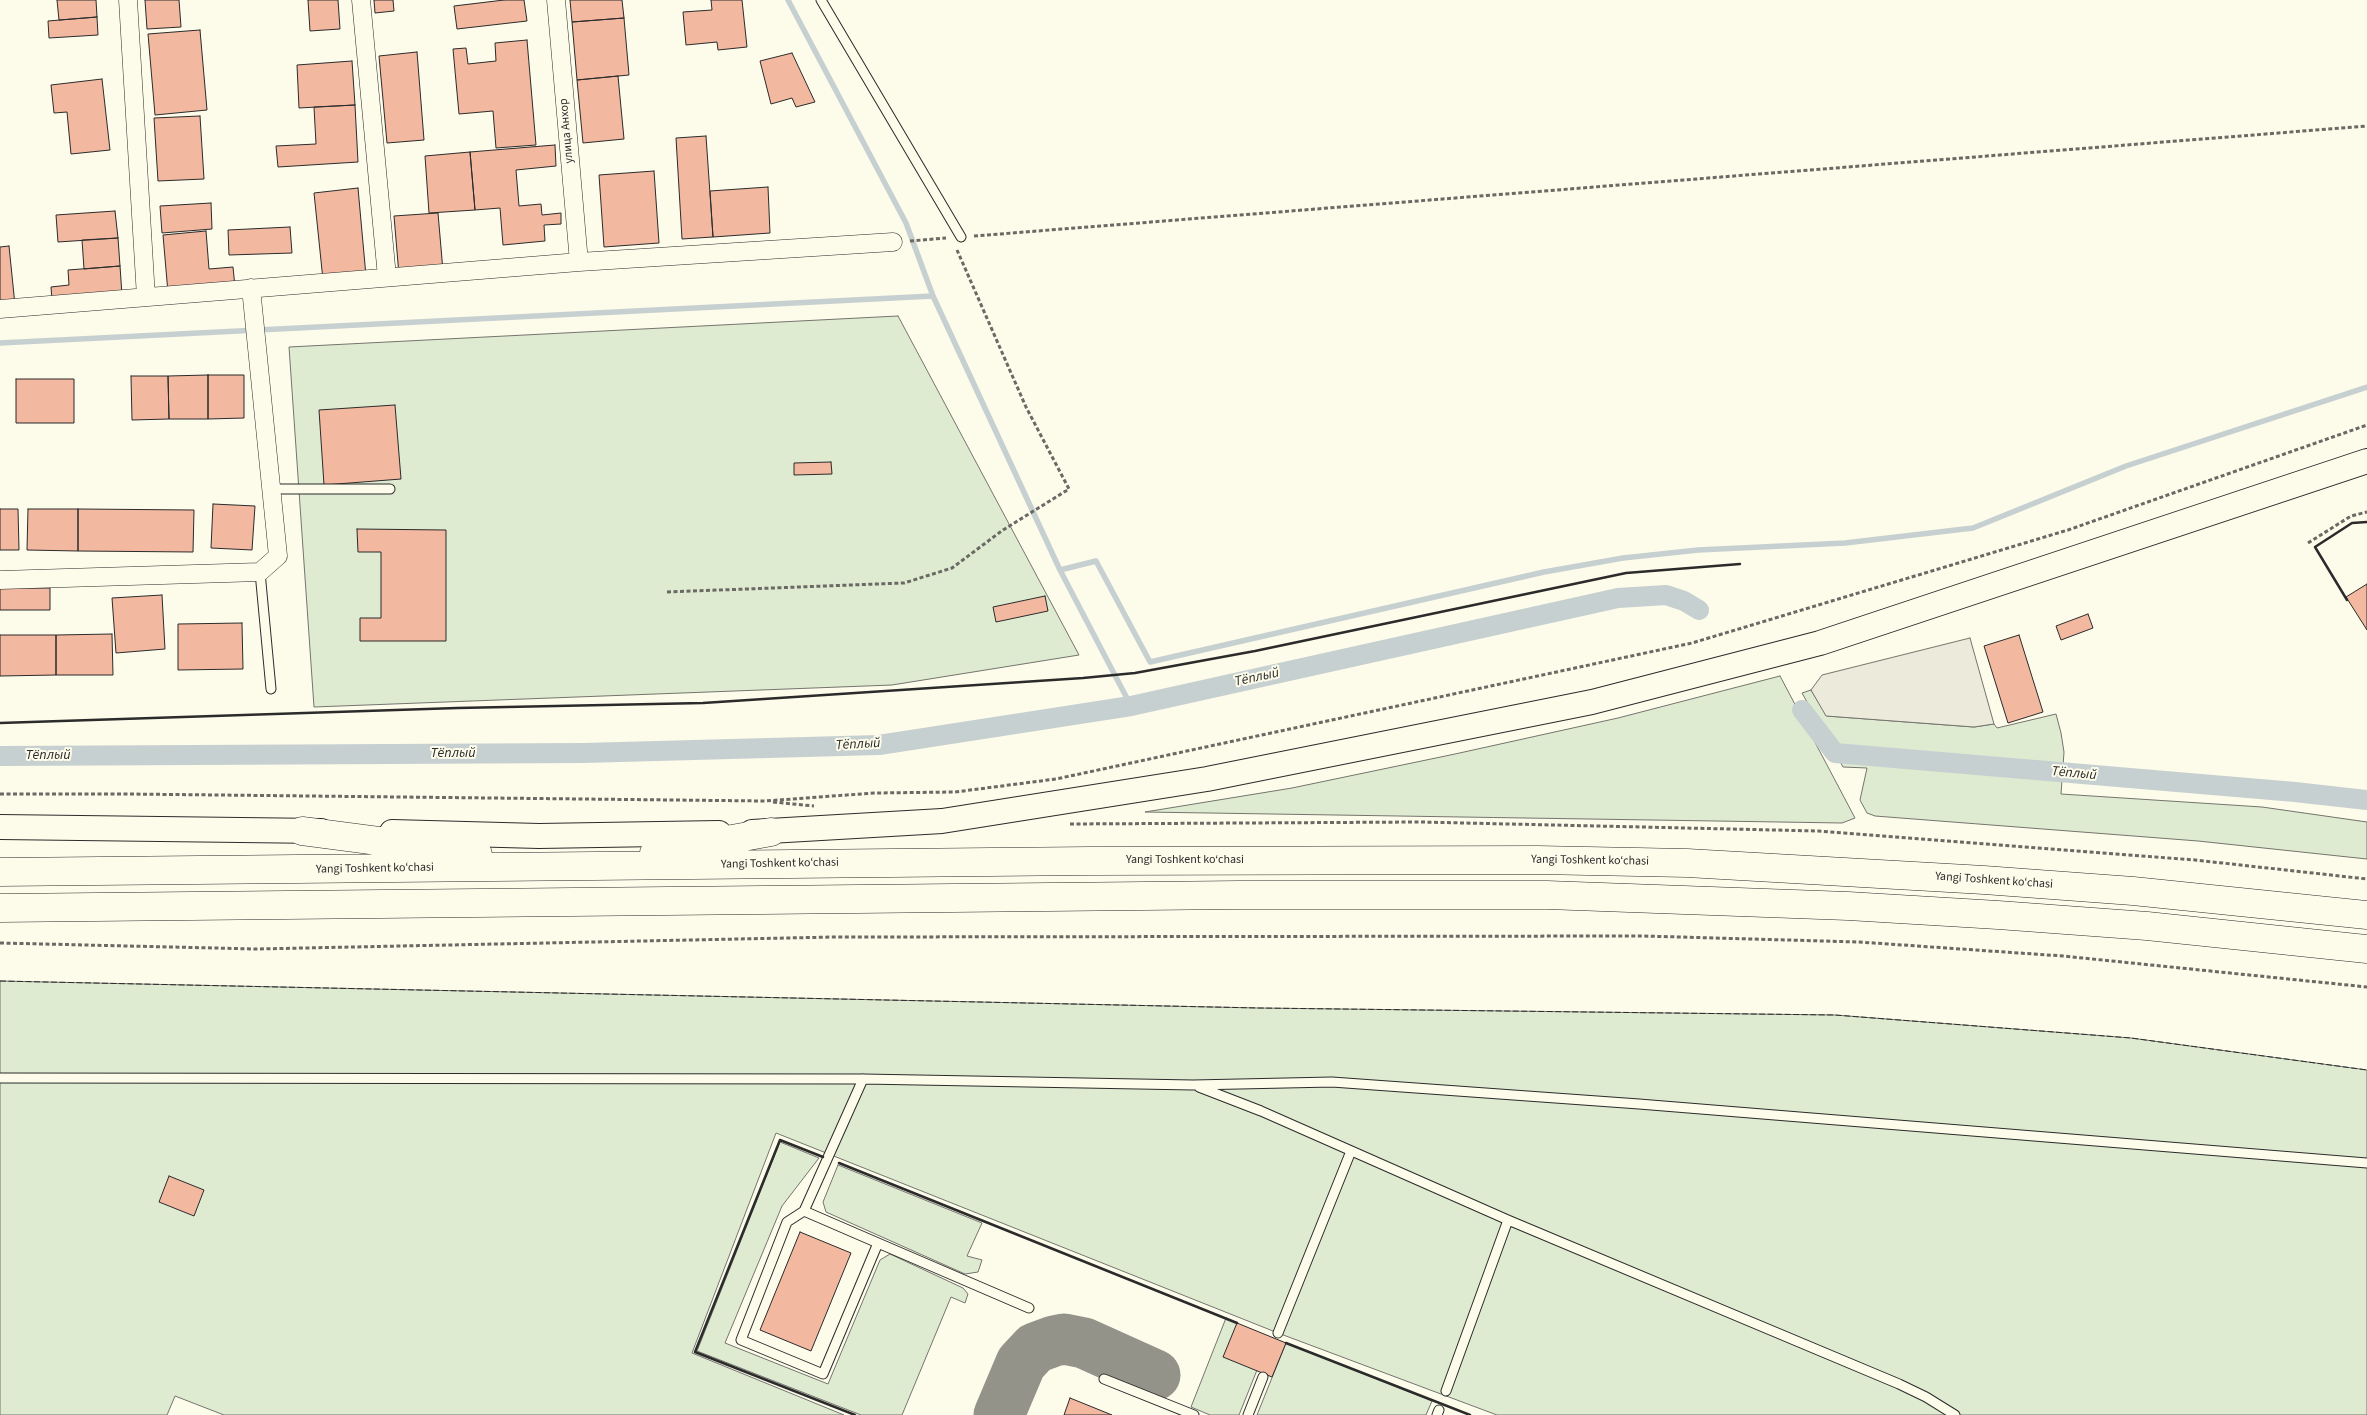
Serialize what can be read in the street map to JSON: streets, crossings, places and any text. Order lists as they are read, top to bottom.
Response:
{
  "streets": {
    "highway": ["Yangi Toshkent ko‘chasi"],
    "street": ["улица Анхор"]
  },
  "water": ["Тёплый"]
}
